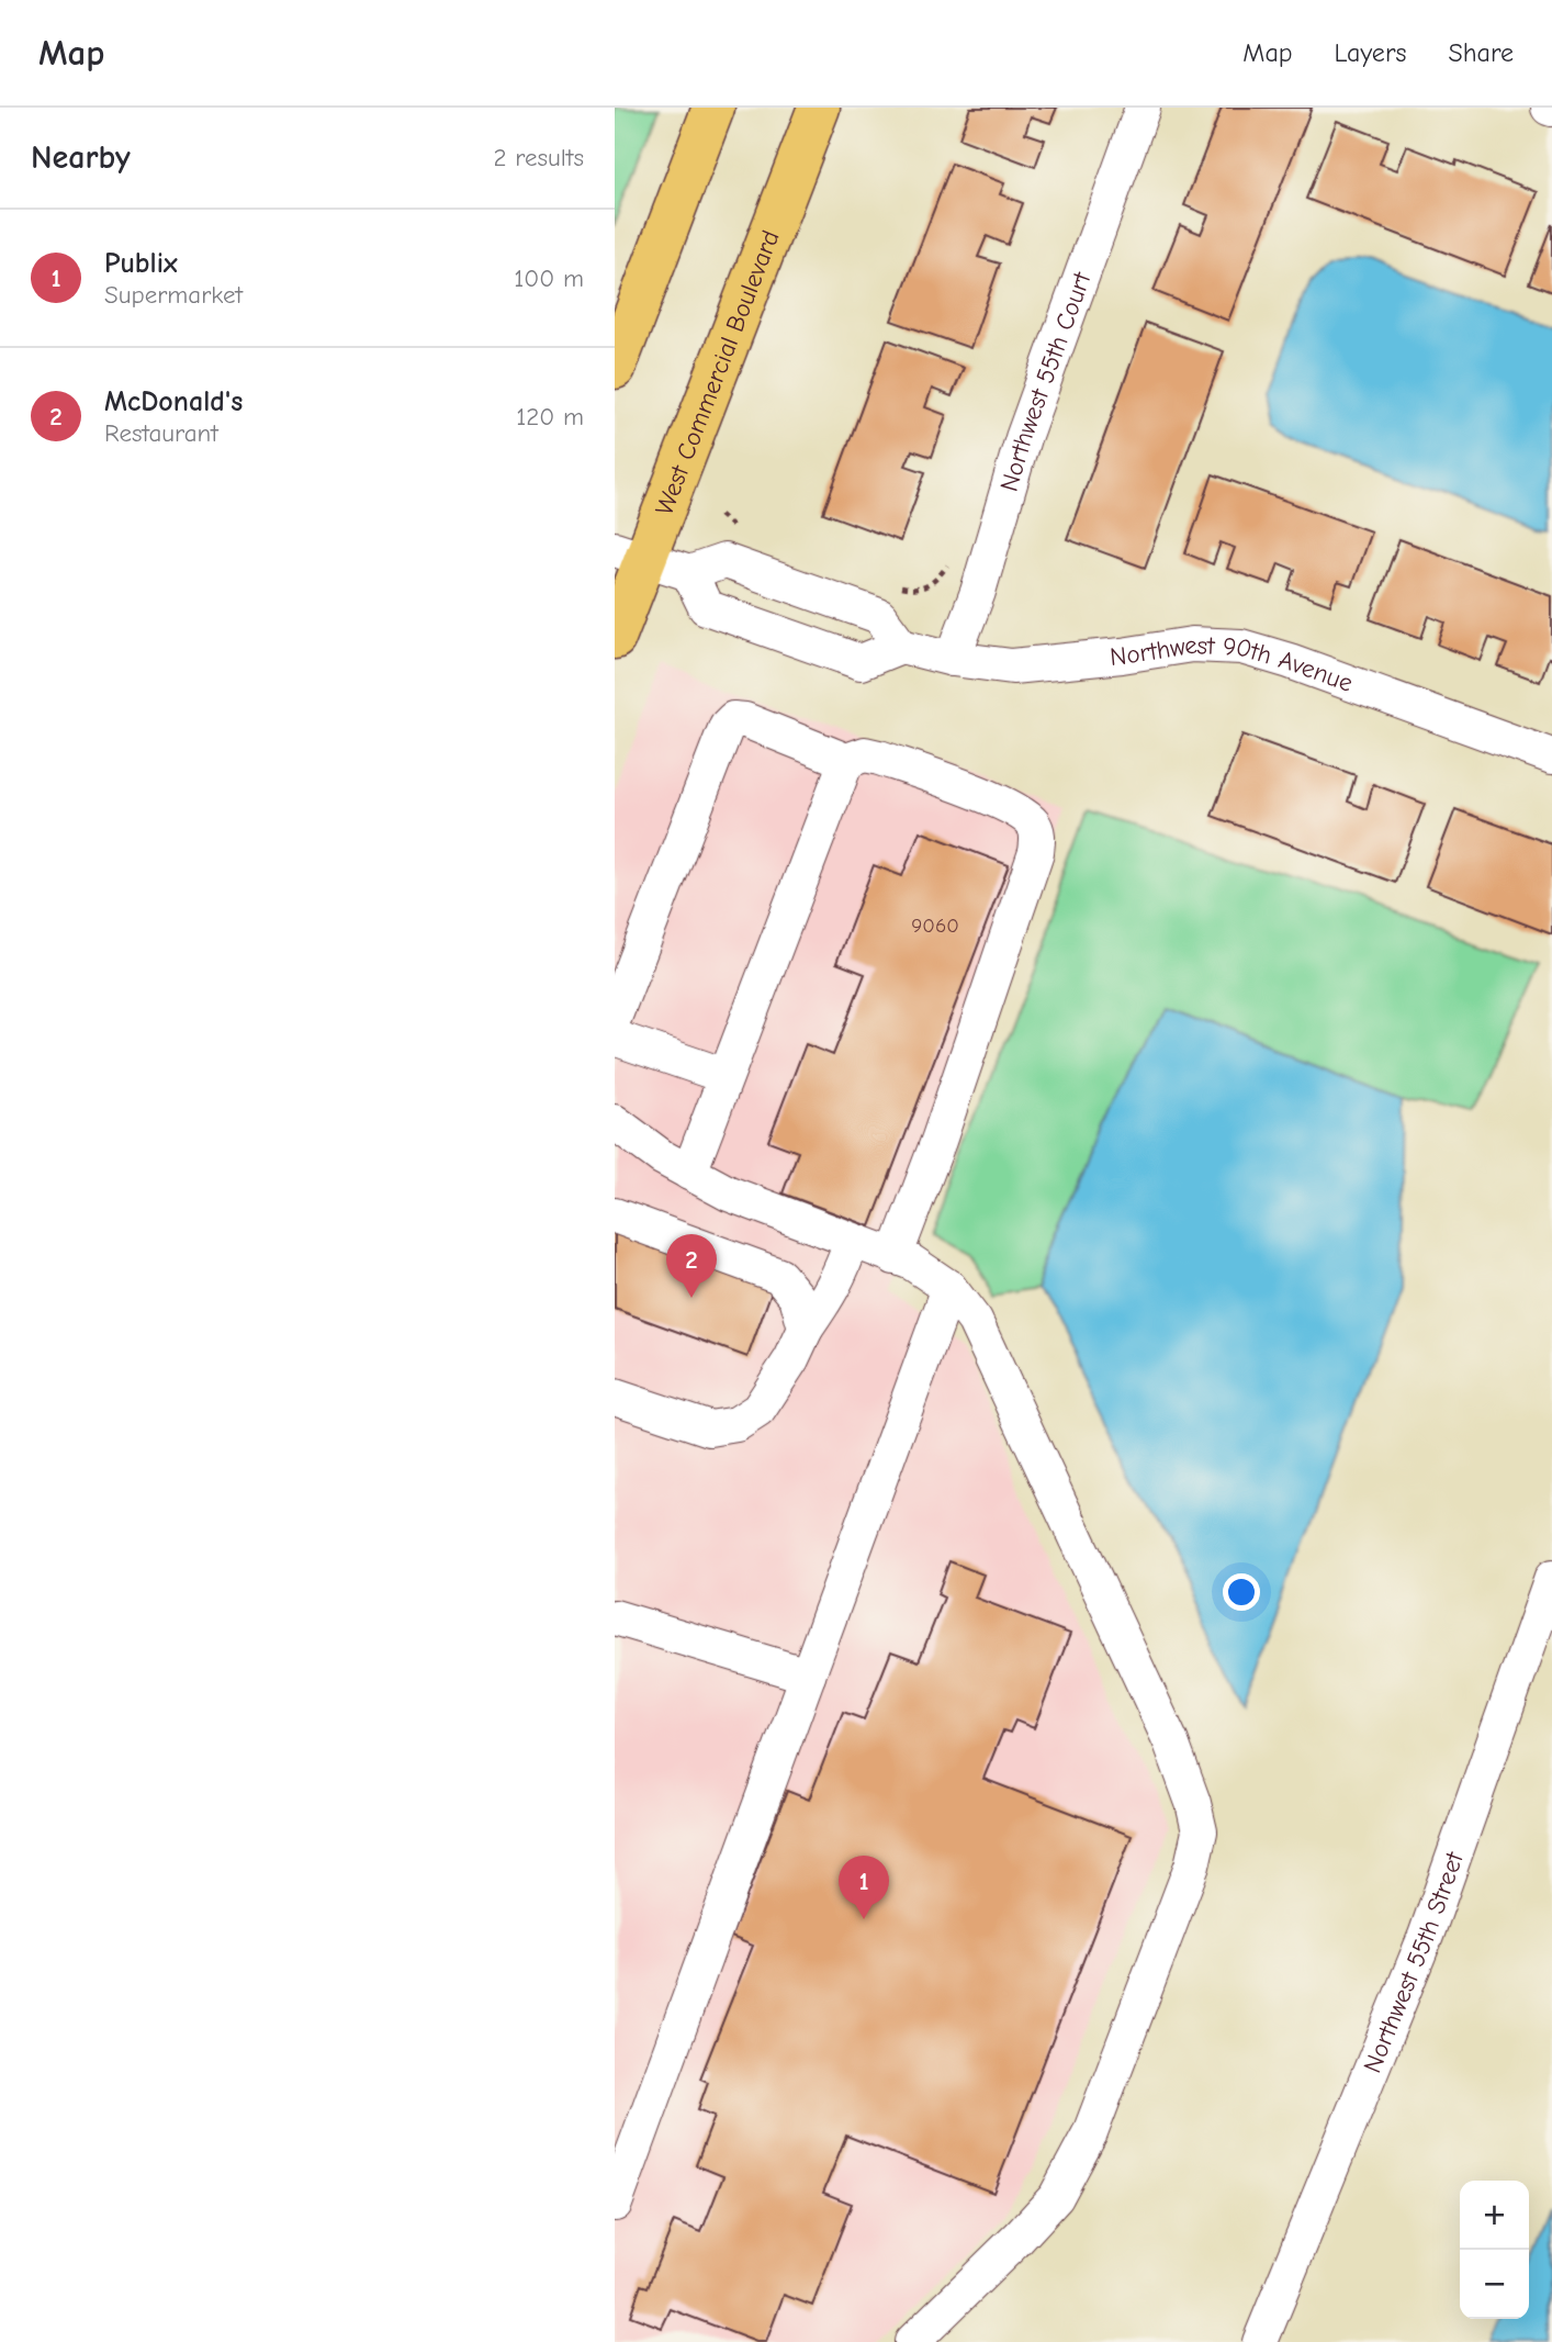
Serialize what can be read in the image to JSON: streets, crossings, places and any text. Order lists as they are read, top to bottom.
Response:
{
  "streets": {
    "highway": ["West Commercial Boulevard"],
    "street": ["Northwest 55th Court", "Northwest 90th Avenue", "Northwest 55th Street"]
  },
  "crossings": [
    ["Northwest 55th Court", "Northwest 90th Avenue"]
  ],
  "house_numbers": ["9060"],
  "page": {
    "header": "Map",
    "nav": ["Map", "Layers", "Share"],
    "heading": ["Nearby", "2 results"],
    "list": [
      {
        "mark": "1",
        "name": "Publix",
        "note": "Supermarket",
        "value": "100 m"
      },
      {
        "mark": "2",
        "name": "McDonald's",
        "note": "Restaurant",
        "value": "120 m"
      }
    ],
    "pins": ["2", "1"],
    "map_buttons": ["+", "−"]
  }
}
